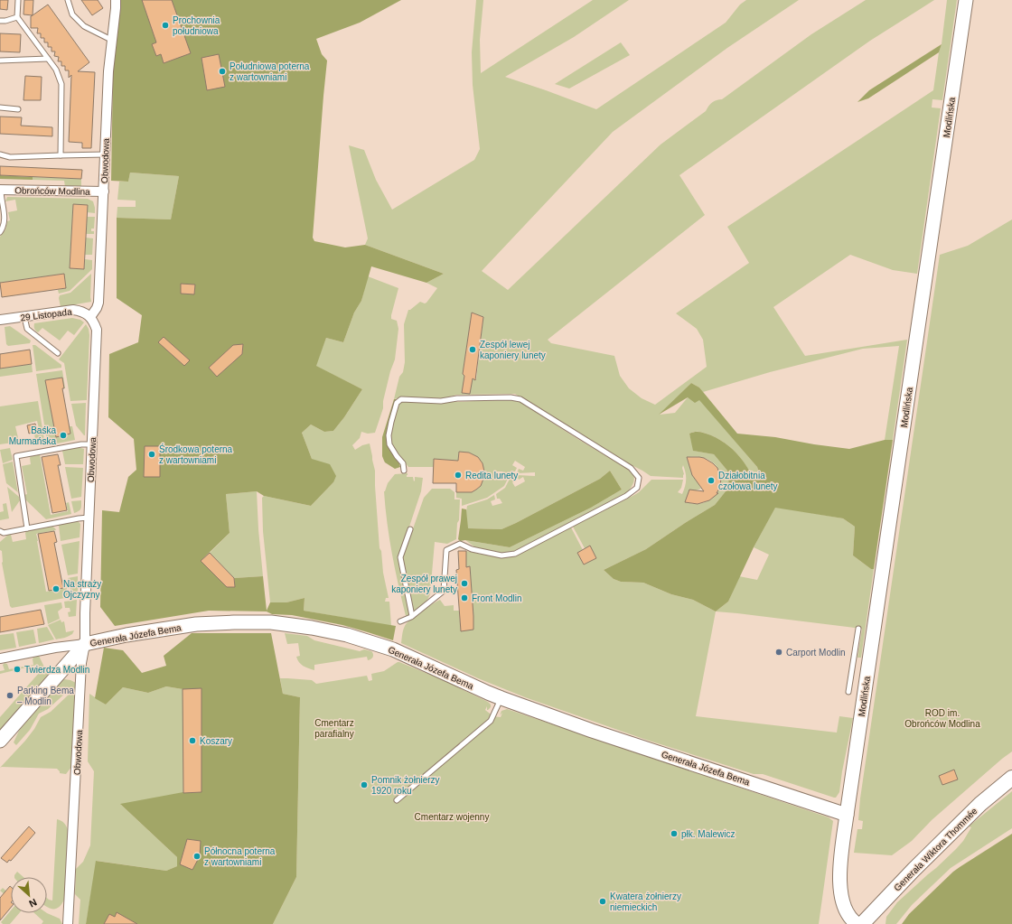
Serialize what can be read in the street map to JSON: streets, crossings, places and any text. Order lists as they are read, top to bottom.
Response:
{
  "streets": {
    "main road": ["Generała Wiktora Thommée"],
    "street": [
      "Modlińska",
      "Obwodowa",
      "Obrońców Modlina",
      "29 Listopada",
      "Generała Józefa Bema"
    ]
  },
  "crossings": [
    ["Modlińska", "Generała Józefa Bema"],
    ["Obwodowa", "Obrońców Modlina"],
    ["Obwodowa", "29 Listopada"],
    ["Obwodowa", "Generała Józefa Bema"]
  ],
  "parks": ["ROD im. Obrońców Modlina", "Cmentarz parafialny", "Cmentarz wojenny"],
  "places": [
    "Prochownia południowa",
    "Południowa poterna z wartowniami",
    "Zespół lewej kaponiery lunety",
    "Baśka Murmańska",
    "Środkowa poterna z wartowniami",
    "Redita lunety",
    "Działobitnia czołowa lunety",
    "Zespół prawej kaponiery lunety",
    "Na straży Ojczyzny",
    "Front Modlin",
    "Carport Modlin",
    "Twierdza Modlin",
    "Parking Bema – Modlin",
    "Koszary",
    "Pomnik żołnierzy 1920 roku",
    "płk. Malewicz",
    "Północna poterna z wartowniami",
    "Kwatera żołnierzy niemieckich"
  ],
  "north": "bottom right"
}
